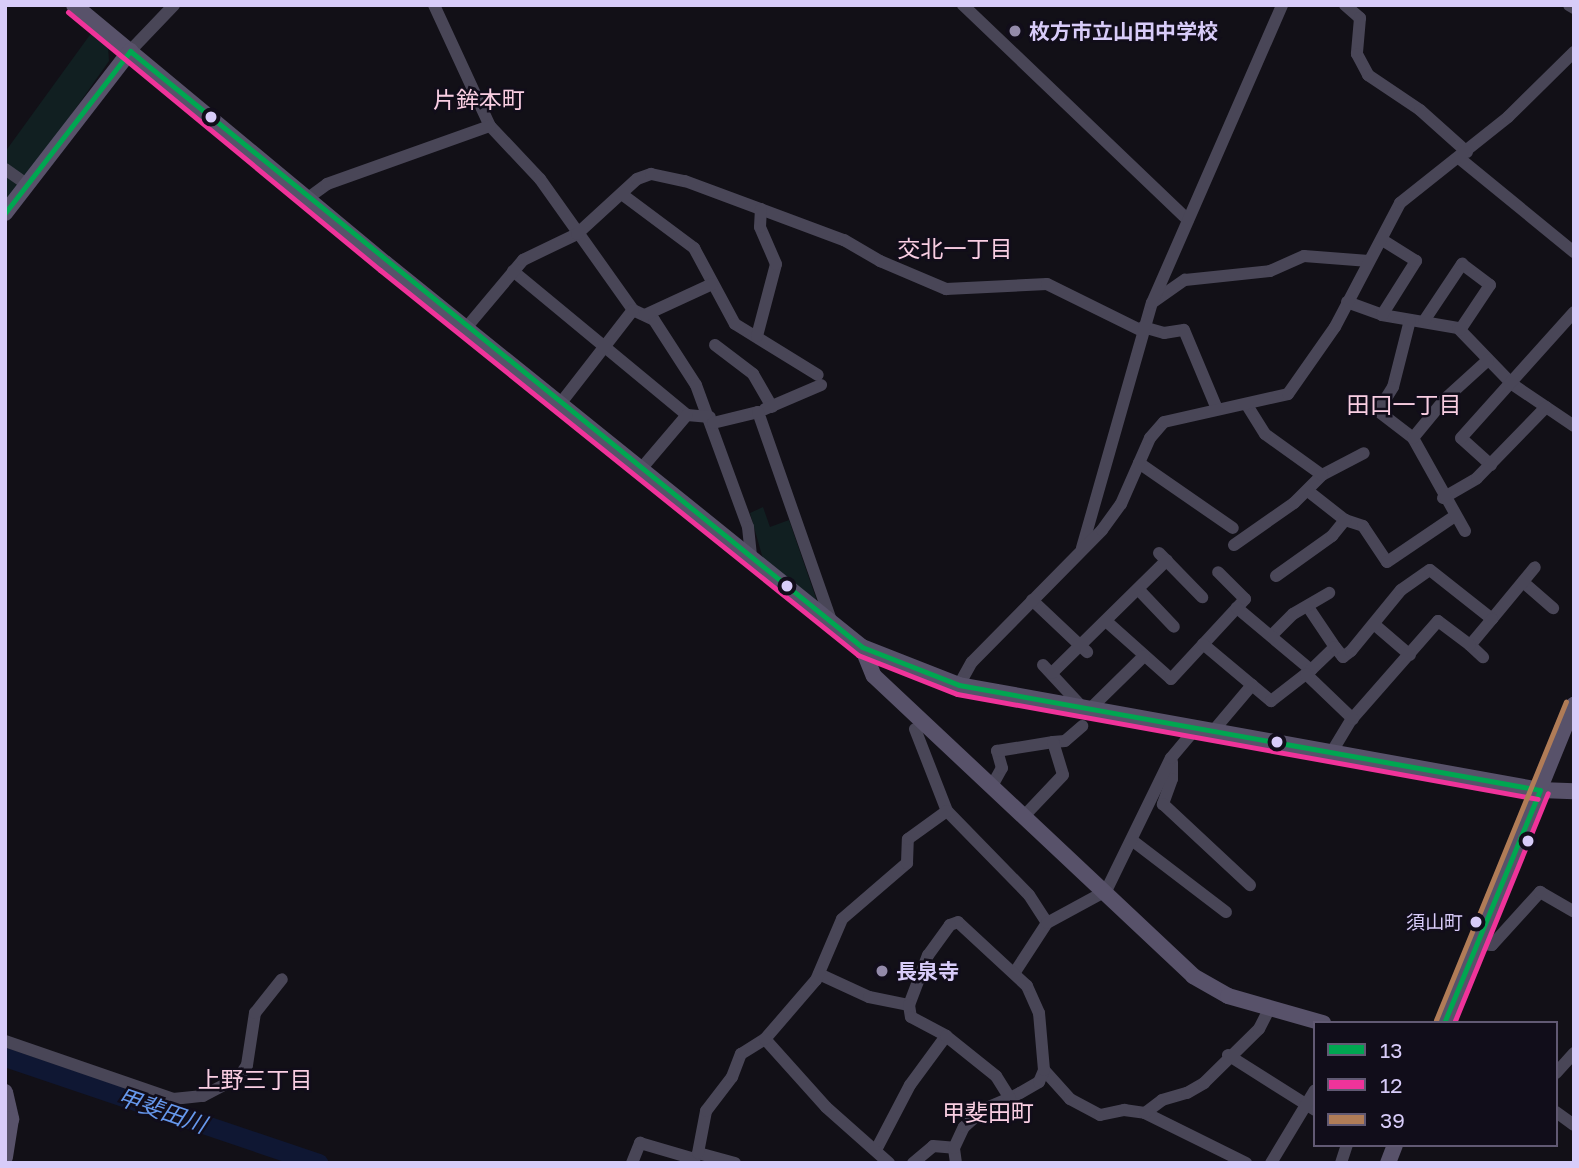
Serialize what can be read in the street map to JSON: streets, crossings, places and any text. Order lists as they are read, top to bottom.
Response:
{
  "districts": [
    "片鉾本町",
    "交北一丁目",
    "田口一丁目",
    "上野三丁目",
    "甲斐田町"
  ],
  "water": ["甲斐田川"],
  "places": ["枚方市立山田中学校", "須山町", "長泉寺"],
  "lines": ["transit line 12", "transit line 13", "transit line 39"],
  "legend": ["13", "12", "39"]
}
